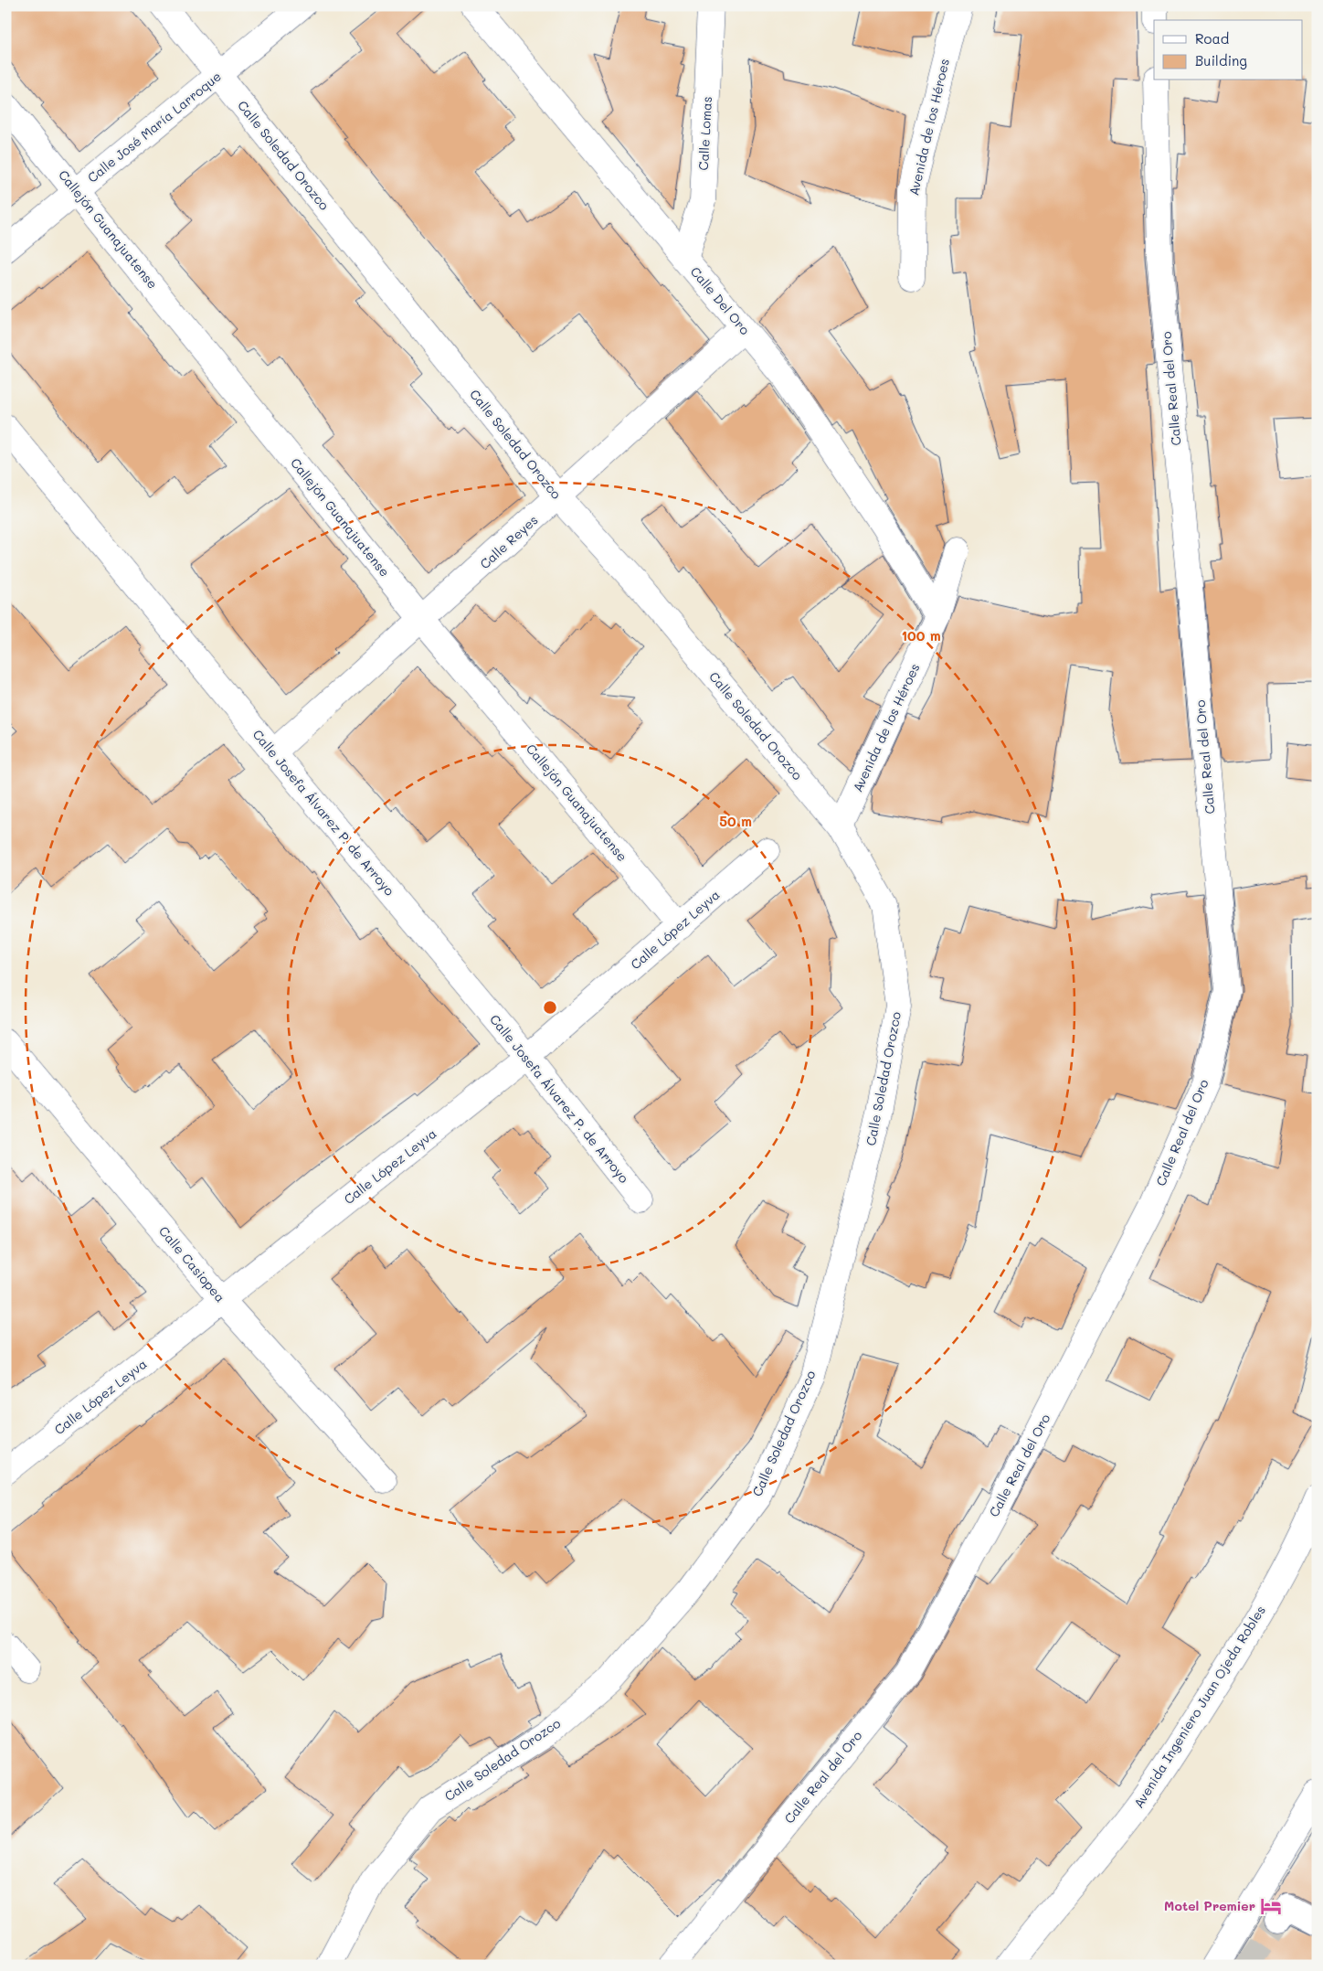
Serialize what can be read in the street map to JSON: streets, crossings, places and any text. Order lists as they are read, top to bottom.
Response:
{
  "streets": {
    "street": [
      "Calle José María Larroque",
      "Avenida de los Héroes",
      "Calle Lomas",
      "Calle Soledad Orozco",
      "Callejón Guanajuatense",
      "Calle Del Oro",
      "Calle Real del Oro",
      "Calle Reyes",
      "Calle Josefa Álvarez P. de Arroyo",
      "Calle López Leyva",
      "Calle Casiopea",
      "Avenida Ingeniero Juan Ojeda Robles"
    ]
  },
  "crossings": [
    ["Calle José María Larroque", "Calle Soledad Orozco"],
    ["Calle José María Larroque", "Callejón Guanajuatense"],
    ["Avenida de los Héroes", "Calle Soledad Orozco"],
    ["Avenida de los Héroes", "Calle Del Oro"],
    ["Calle Lomas", "Calle Del Oro"],
    ["Calle Soledad Orozco", "Calle Reyes"],
    ["Callejón Guanajuatense", "Calle Reyes"],
    ["Callejón Guanajuatense", "Calle López Leyva"],
    ["Calle Del Oro", "Calle Reyes"],
    ["Calle Reyes", "Calle Josefa Álvarez P. de Arroyo"],
    ["Calle Josefa Álvarez P. de Arroyo", "Calle López Leyva"],
    ["Calle López Leyva", "Calle Casiopea"]
  ],
  "places": {
    "hotel": ["Motel Premier"]
  },
  "legend": ["Road", "Building"],
  "rings": ["100 m", "50 m"]
}
